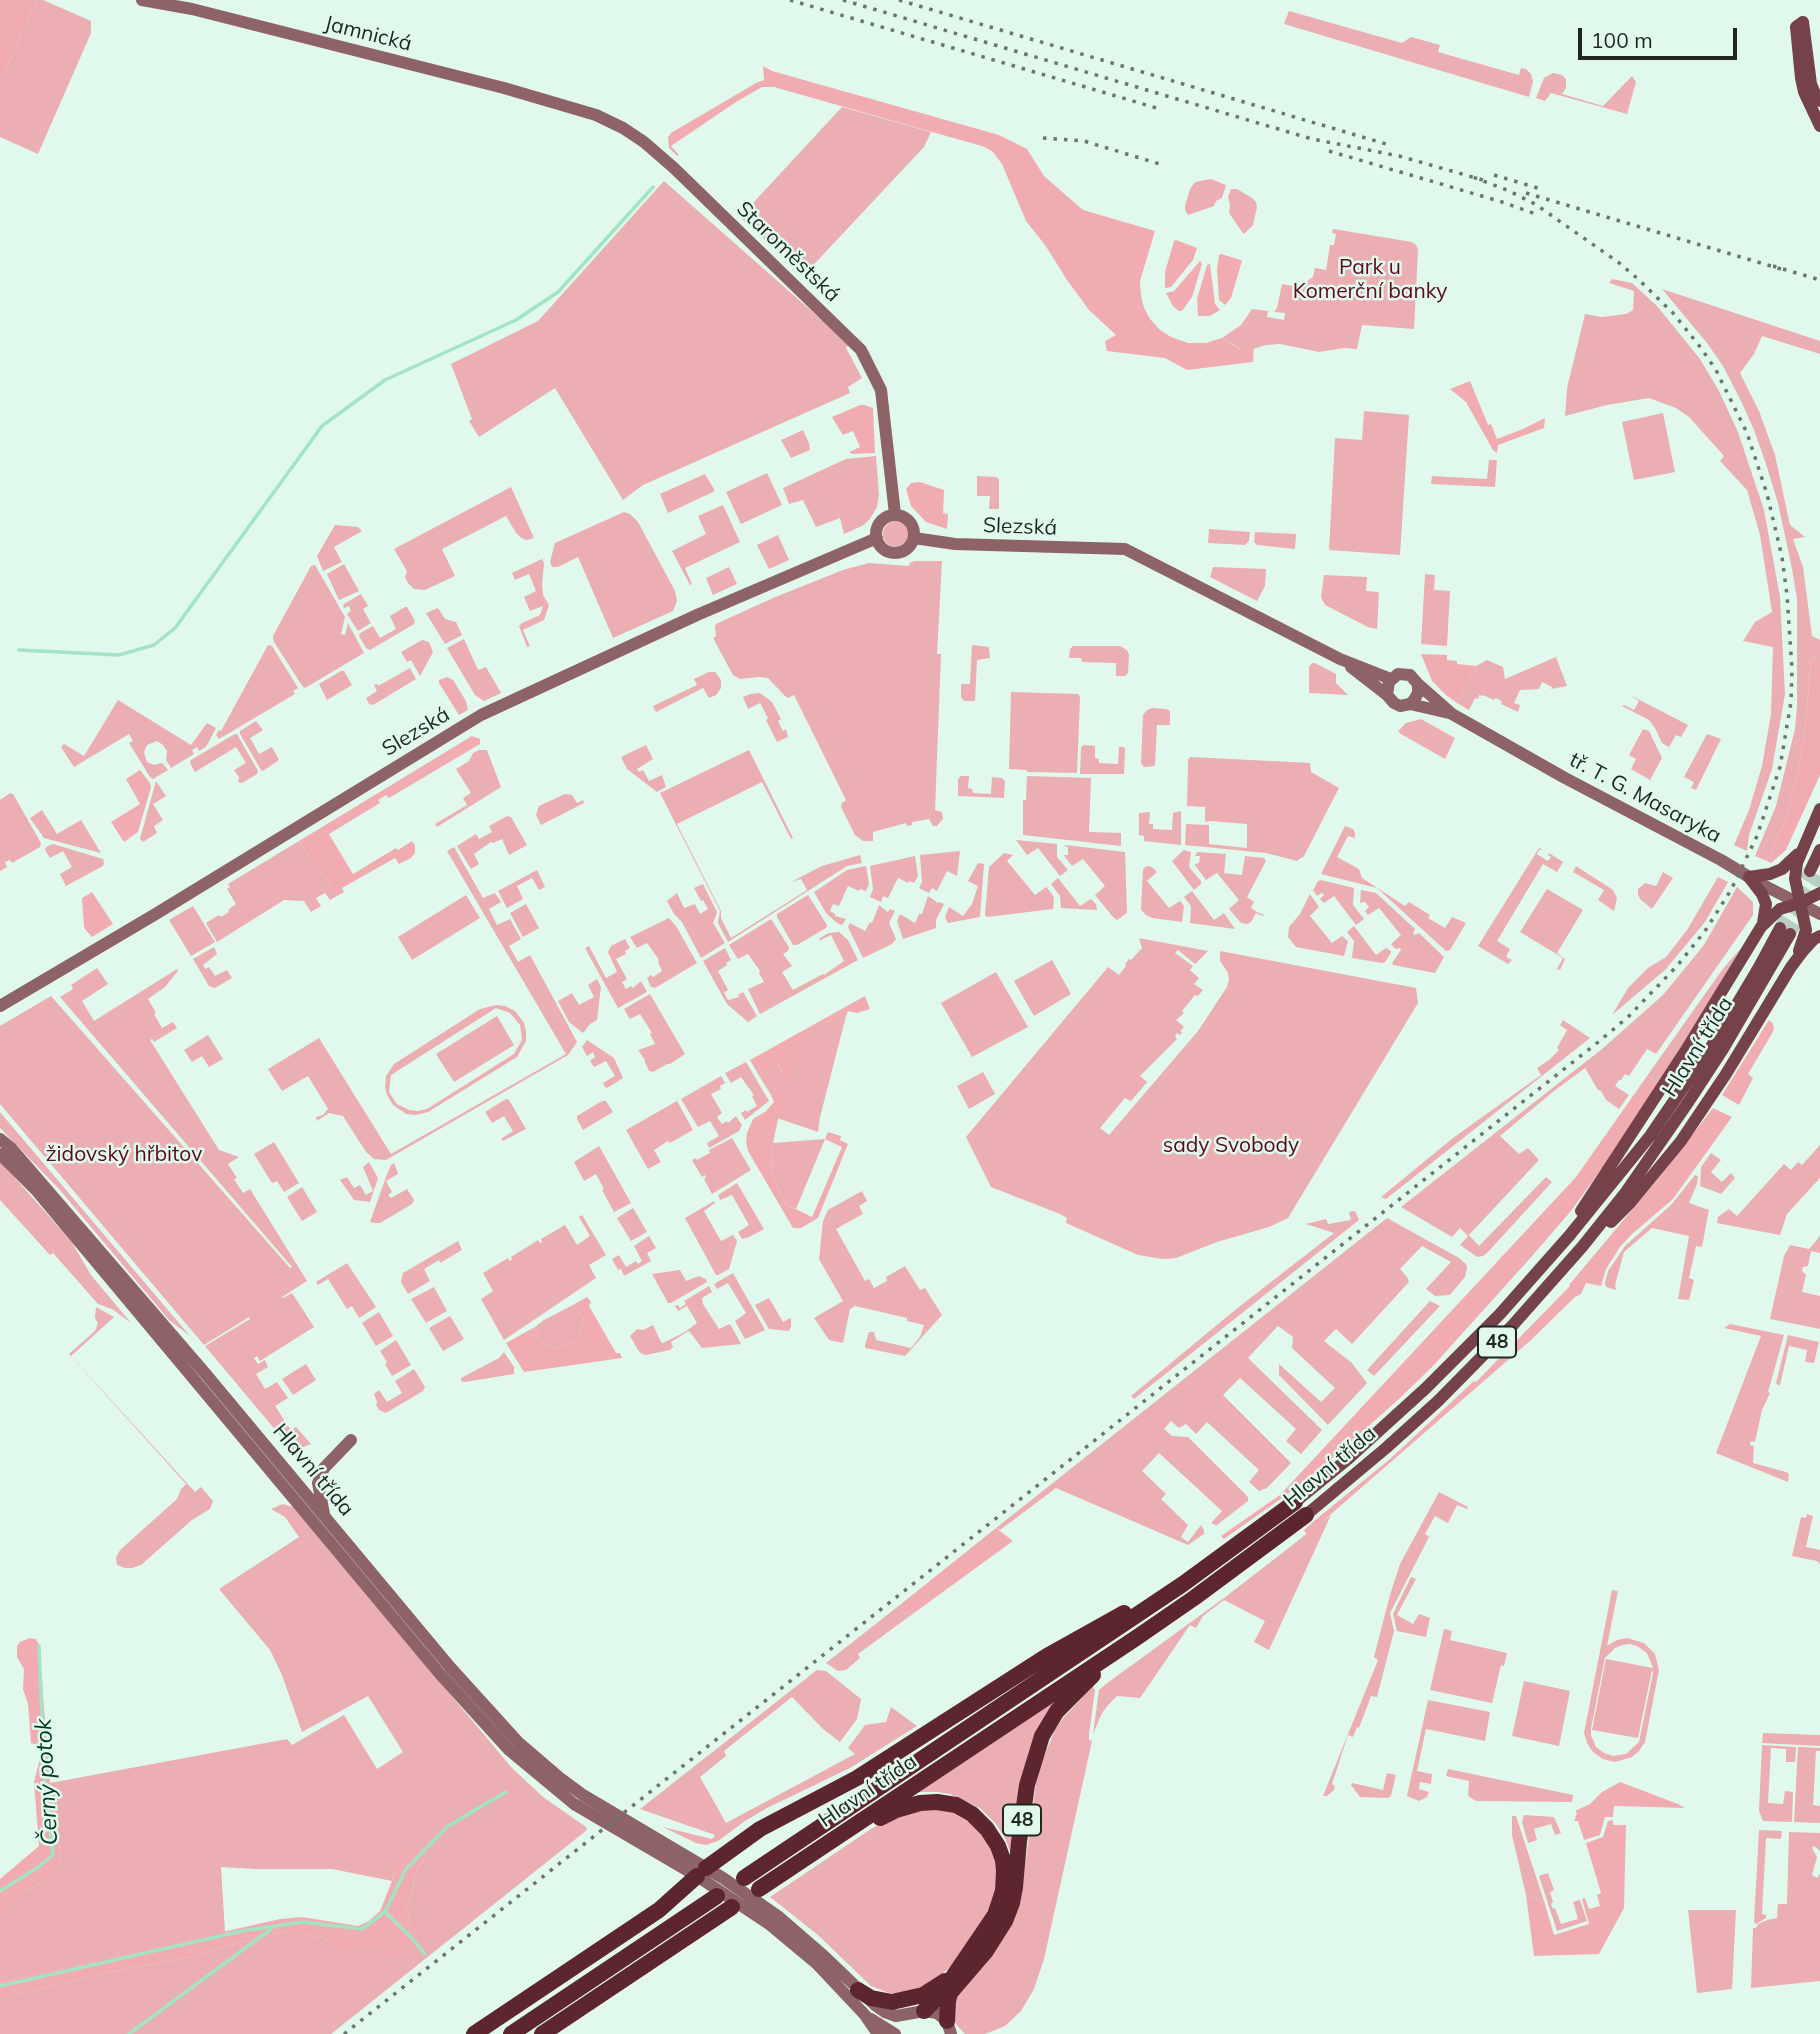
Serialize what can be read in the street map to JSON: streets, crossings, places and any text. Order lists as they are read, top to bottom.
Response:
{
  "streets": {
    "highway": ["Hlavní třída", "48"],
    "main road": [
      "Jamnická",
      "Staroměstská",
      "Slezská",
      "tř. T. G. Masaryka"
    ]
  },
  "crossings": [
    ["Jamnická", "Staroměstská"],
    ["Staroměstská", "Slezská"],
    ["tř. T. G. Masaryka", "48"],
    ["Hlavní třída", "48"]
  ],
  "water": ["Černý potok"],
  "parks": ["Park u Komerční banky", "sady Svobody", "židovský hřbitov"],
  "scale_bar": "100 m"
}
